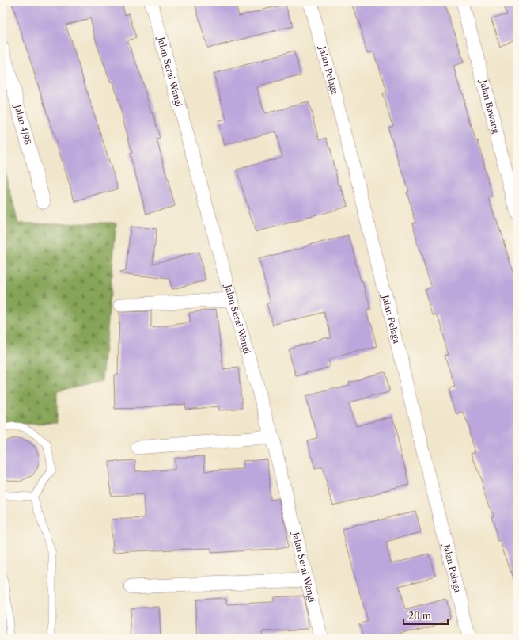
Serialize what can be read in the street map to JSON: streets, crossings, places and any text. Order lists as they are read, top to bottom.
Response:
{
  "streets": {
    "street": [
      "Jalan Pelaga",
      "Jalan Serai Wangi",
      "Jalan Bawang",
      "Jalan 4/98"
    ]
  },
  "scale_bar": "20 m"
}
